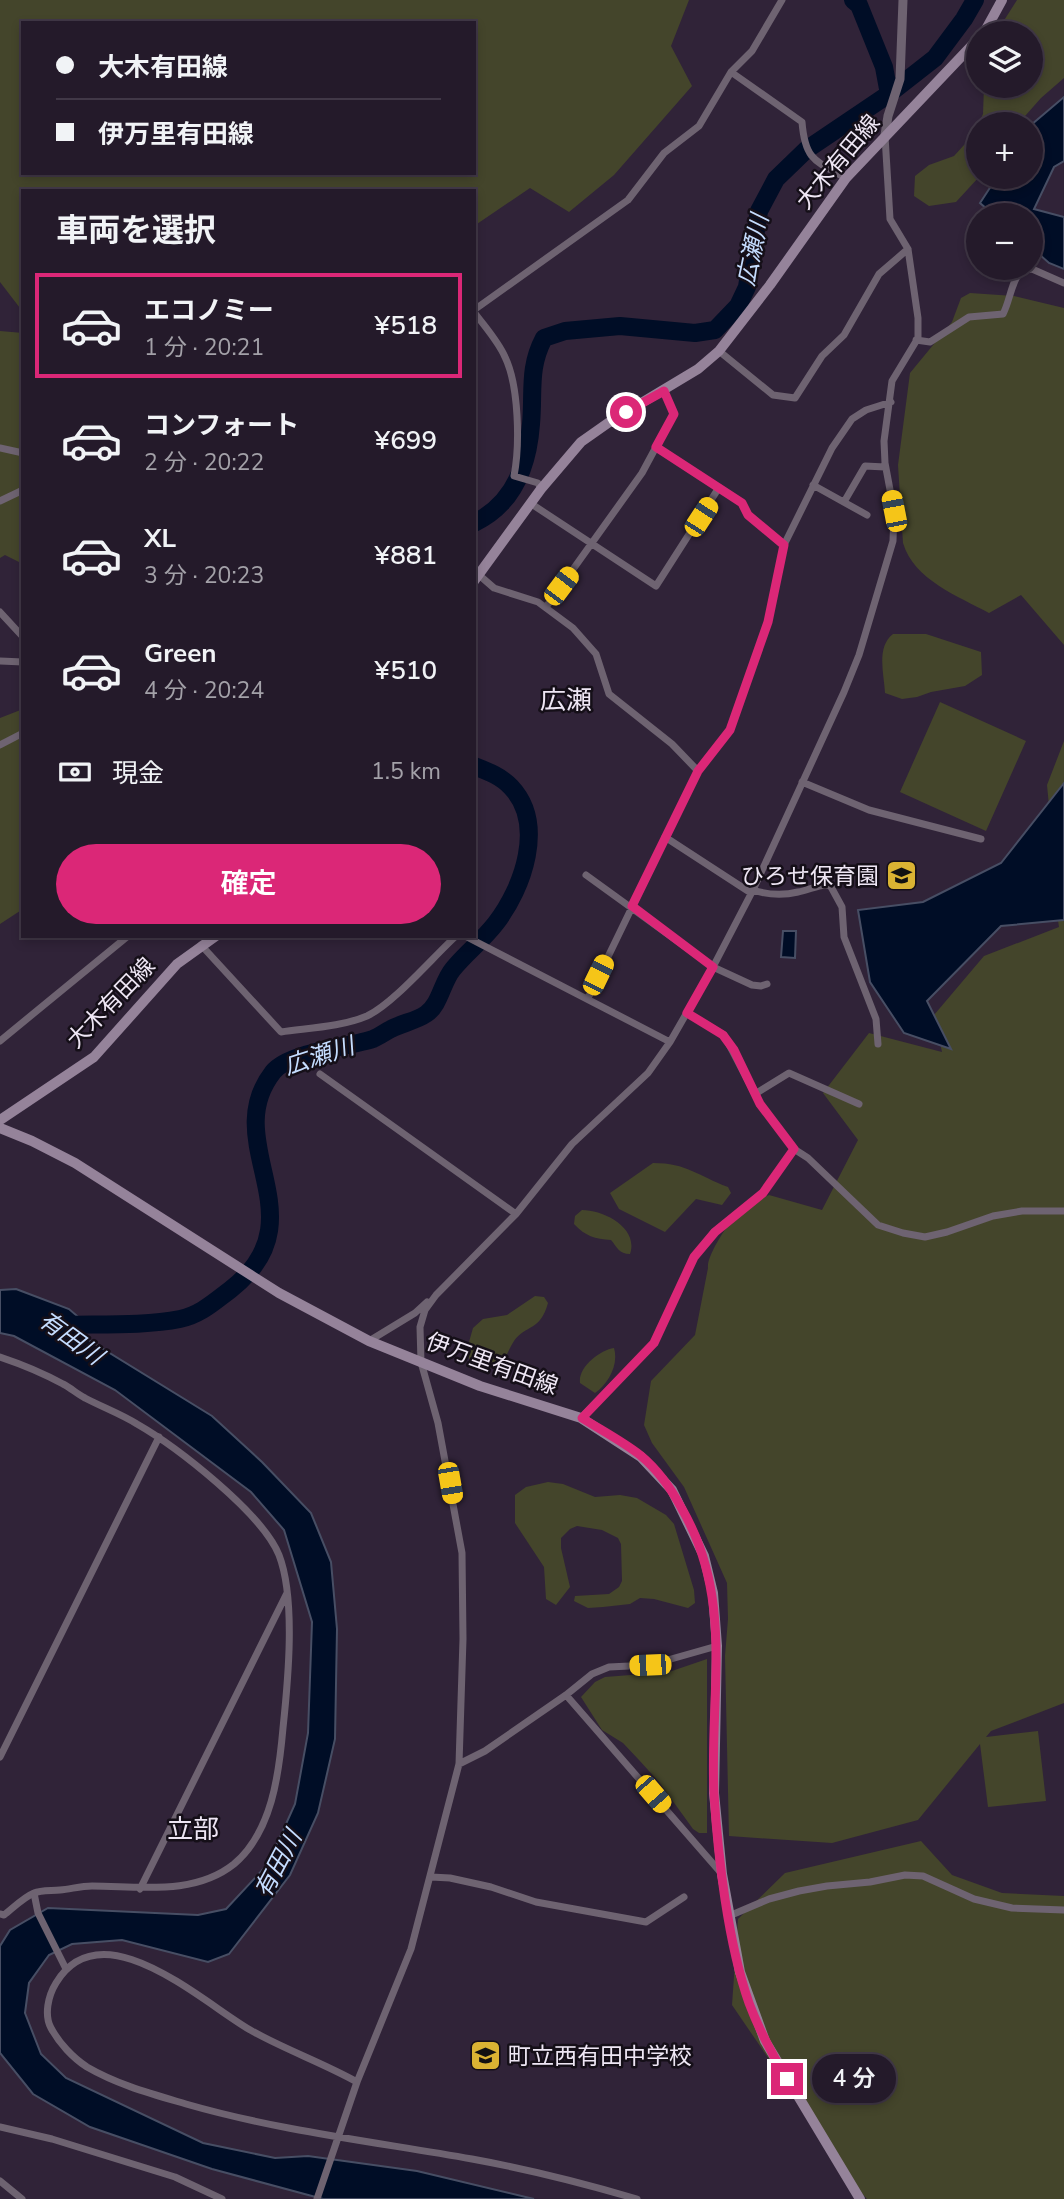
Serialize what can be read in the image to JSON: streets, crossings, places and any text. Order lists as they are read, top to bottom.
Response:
{
  "streets": {
    "main road": ["大木有田線", "伊万里有田線"]
  },
  "districts": ["広瀬", "立部"],
  "water": ["広瀬川", "有田川"],
  "places": {
    "school or university": ["ひろせ保育園", "町立西有田中学校"]
  },
  "page": {
    "map_buttons": ["+", "−"],
    "banner": ["大木有田線", "伊万里有田線"],
    "heading": "車両を選択",
    "list": [
      {
        "name": "エコノミー",
        "note": "1 分 · 20:21",
        "value": "¥518"
      },
      {
        "name": "コンフォート",
        "note": "2 分 · 20:22",
        "value": "¥699"
      },
      {
        "name": "XL",
        "note": "3 分 · 20:23",
        "value": "¥881"
      },
      {
        "name": "Green",
        "note": "4 分 · 20:24",
        "value": "¥510"
      }
    ],
    "pay": ["現金", "1.5 km"],
    "buttons": "確定",
    "bubble": "4 分"
  }
}
